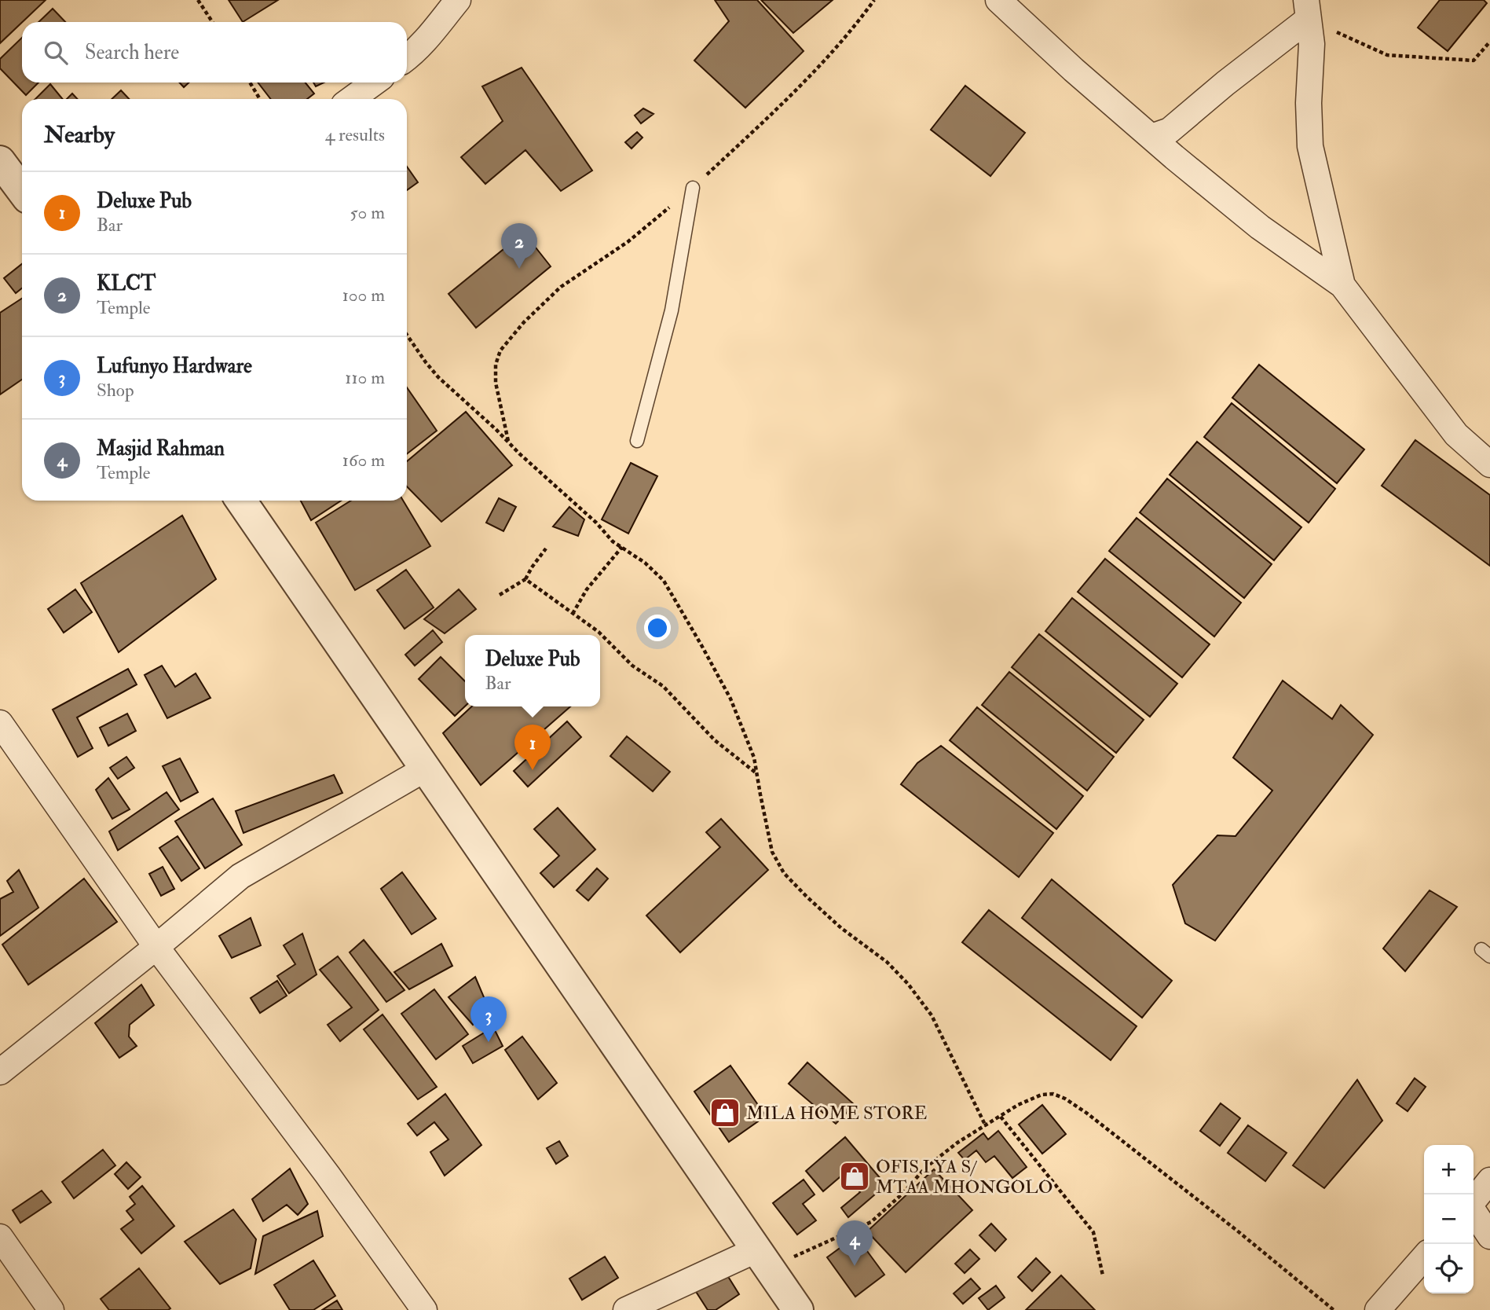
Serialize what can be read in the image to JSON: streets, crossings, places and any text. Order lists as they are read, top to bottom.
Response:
{
  "places": {
    "shop": ["MILA HOME STORE", "OFIS I YA S/ MTAA MHONGOLO"]
  },
  "page": {
    "search": "Search here",
    "heading": ["Nearby", "4 results"],
    "list": [
      {
        "mark": "1",
        "name": "Deluxe Pub",
        "note": "Bar",
        "value": "50 m"
      },
      {
        "mark": "2",
        "name": "KLCT",
        "note": "Temple",
        "value": "100 m"
      },
      {
        "mark": "3",
        "name": "Lufunyo Hardware",
        "note": "Shop",
        "value": "110 m"
      },
      {
        "mark": "4",
        "name": "Masjid Rahman",
        "note": "Temple",
        "value": "160 m"
      }
    ],
    "pins": [
      "2",
      "1",
      "3",
      "4"
    ],
    "popup": ["Deluxe Pub", "Bar"],
    "map_buttons": ["+", "−"]
  }
}
